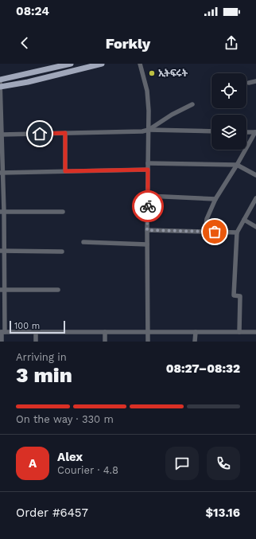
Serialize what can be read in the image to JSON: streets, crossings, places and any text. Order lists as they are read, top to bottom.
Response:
{
  "places": ["ኢትፍሩት"],
  "scale_bar": "100 m",
  "page": {
    "status": "08:24",
    "header": "Forkly",
    "scale": "100 m",
    "heading": ["3 min", "Arriving in", "08:27–08:32"],
    "panel": [
      "Alex",
      "Courier · 4.8",
      "Order #6457",
      "$13.16"
    ],
    "bar": "On the way · 330 m",
    "round": "A"
  }
}
